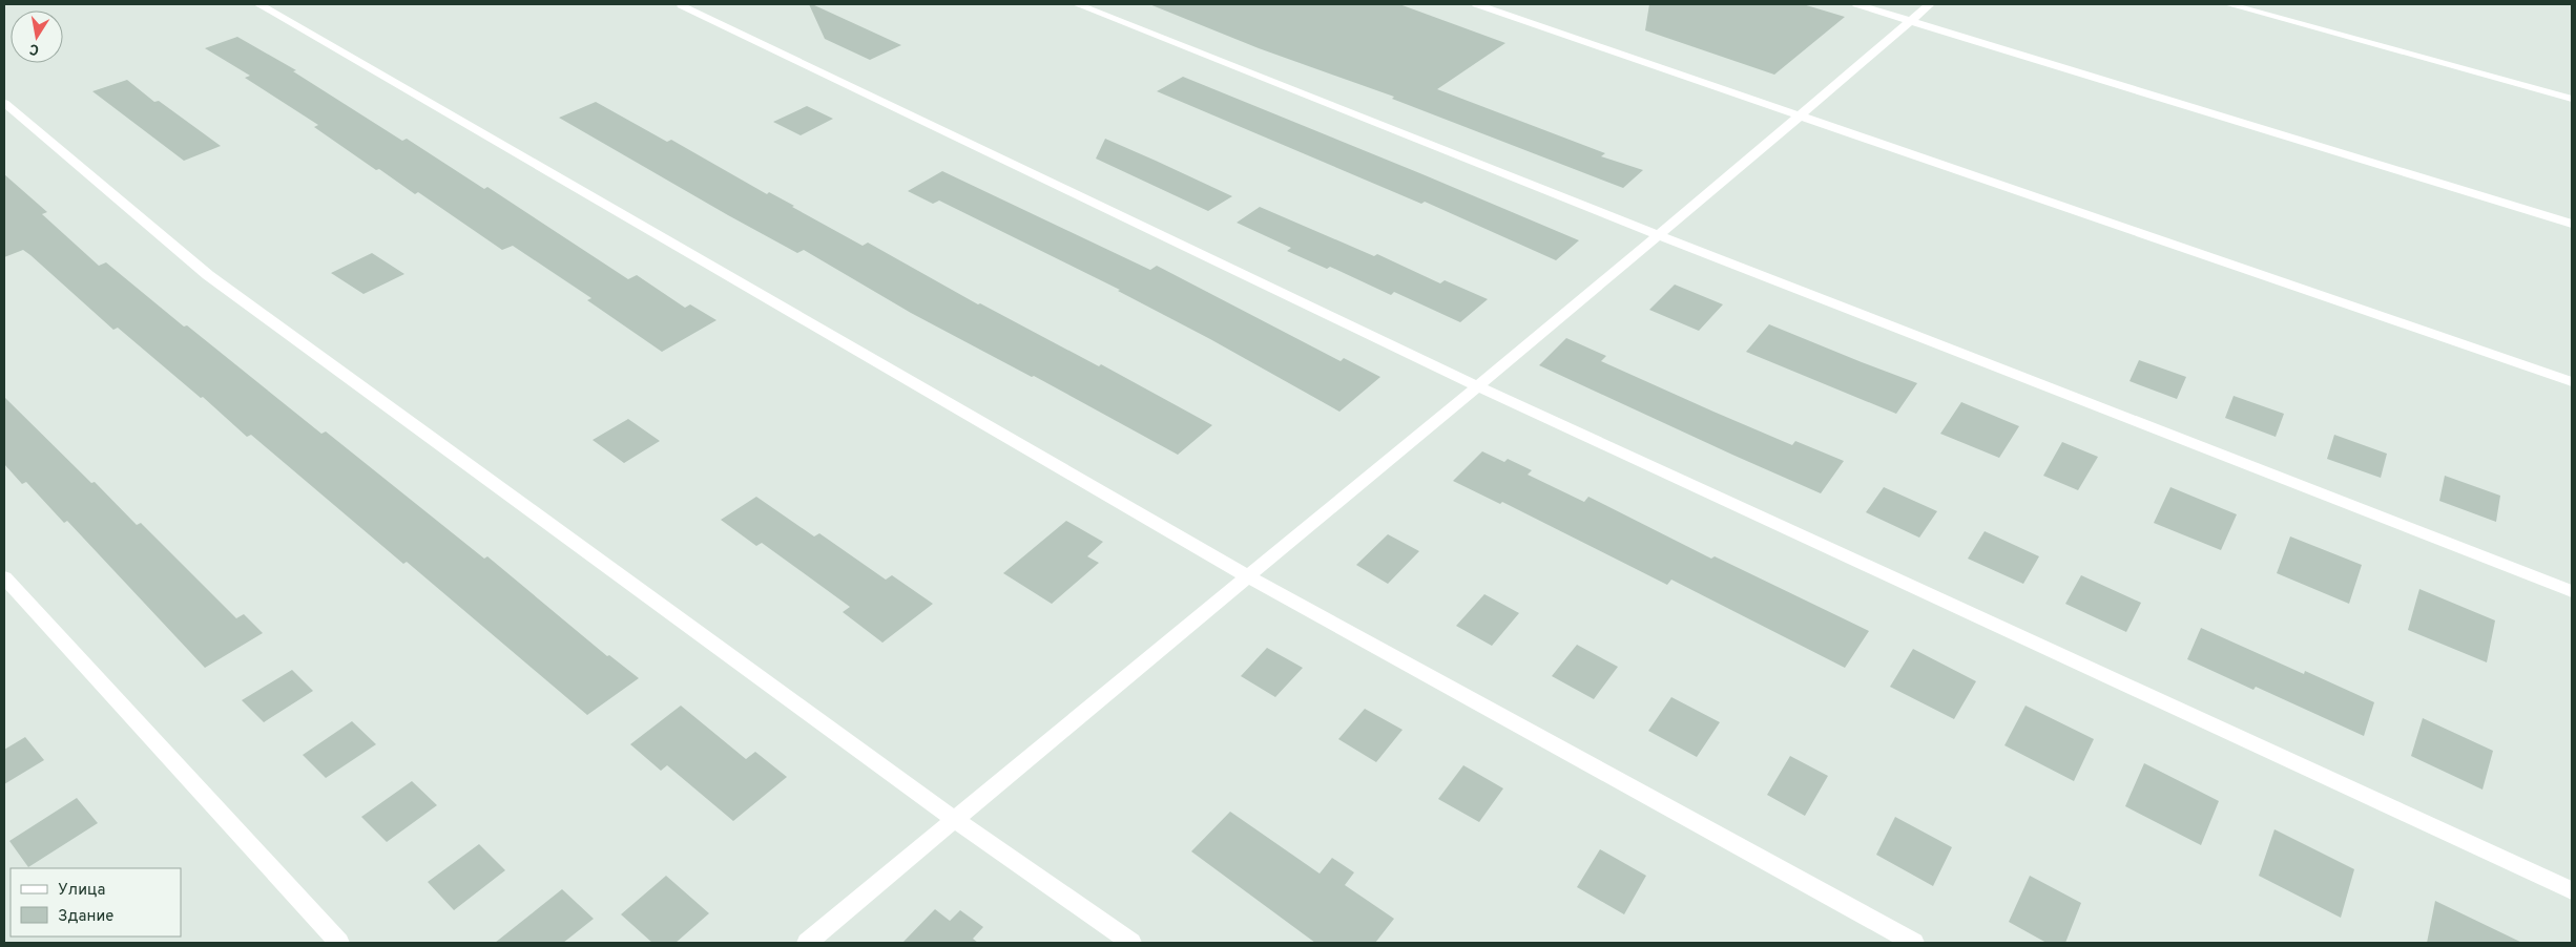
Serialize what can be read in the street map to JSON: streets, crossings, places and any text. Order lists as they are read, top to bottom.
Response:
{
  "legend": ["Улица", "Здание"],
  "north": "bottom"
}
